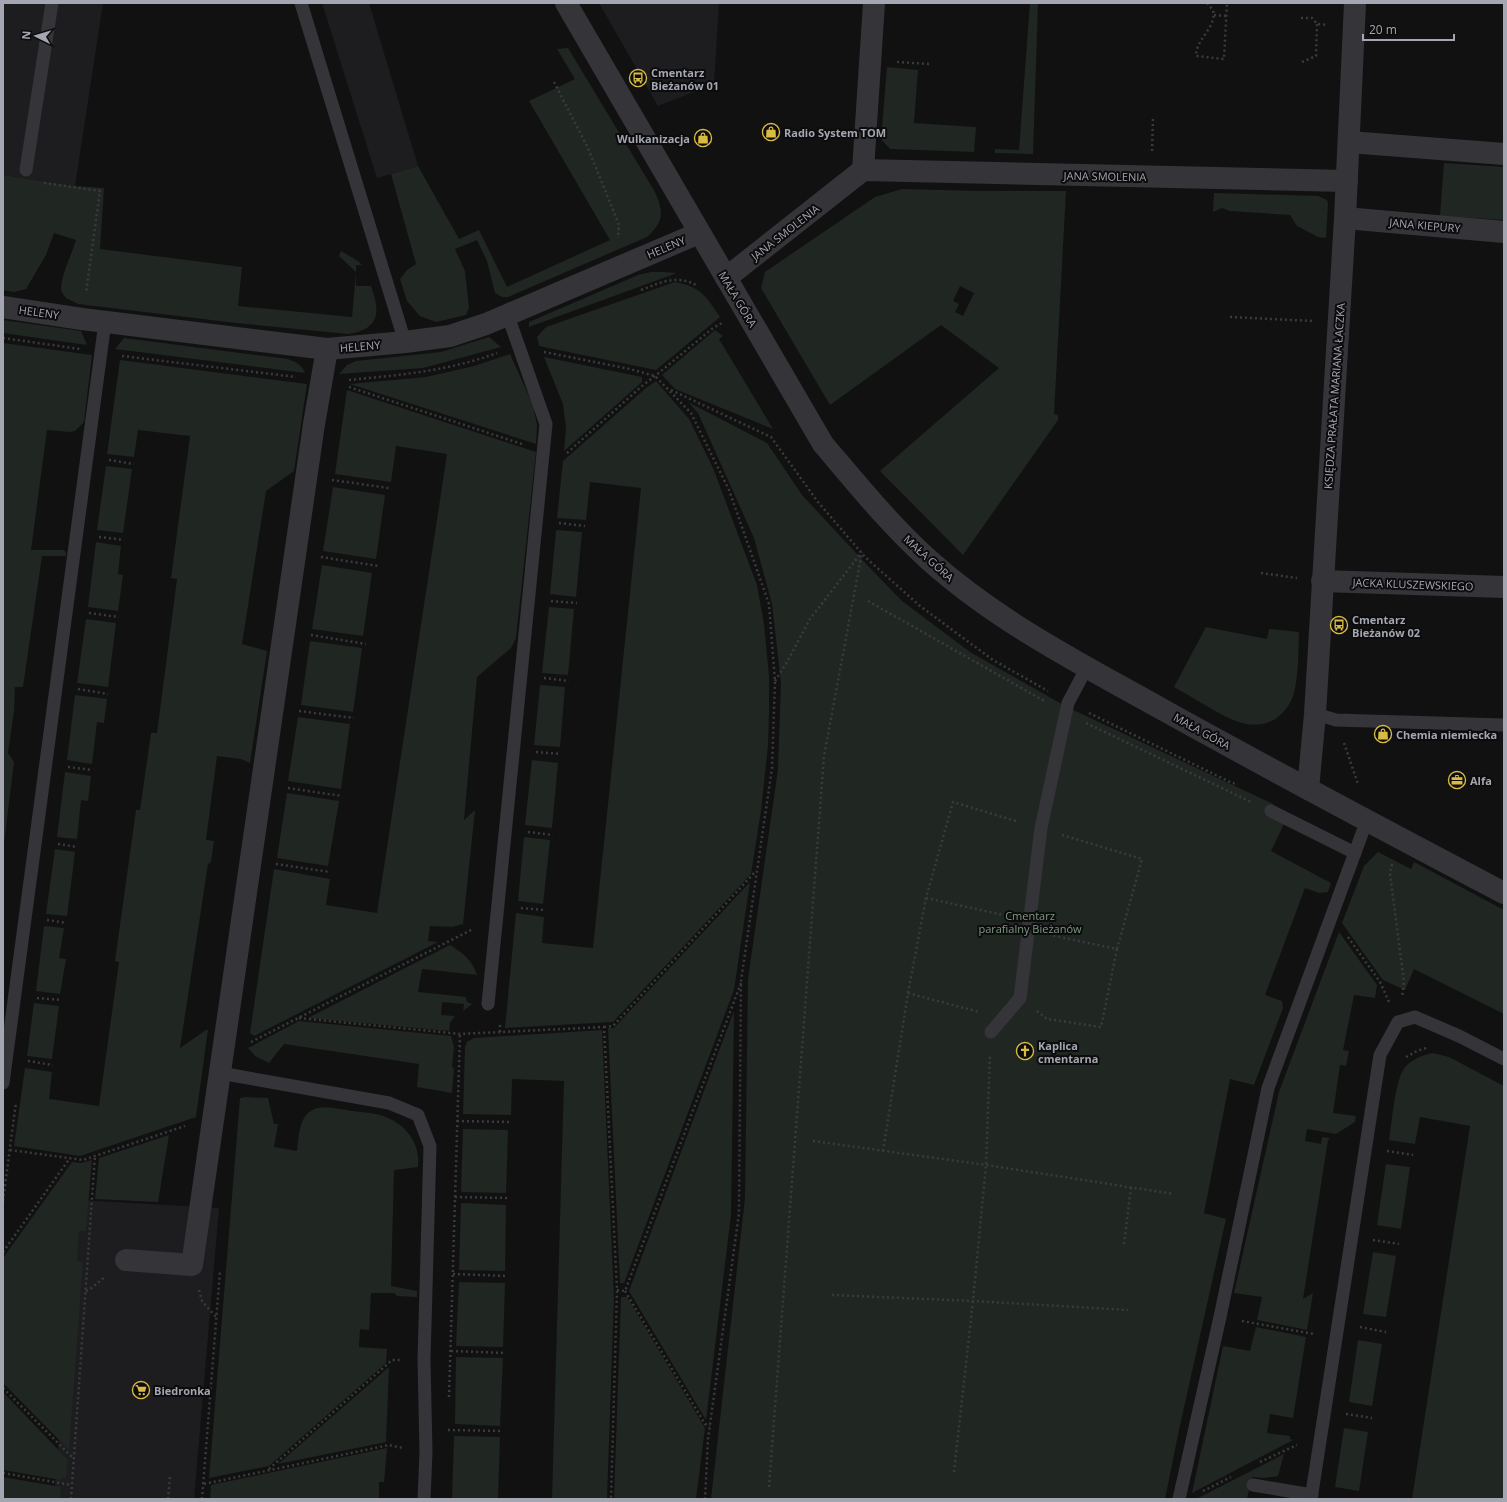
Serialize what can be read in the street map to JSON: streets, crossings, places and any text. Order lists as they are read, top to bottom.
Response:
{
  "streets": {
    "street": [
      "JANA SMOLENIA",
      "JANA KIEPURY",
      "HELENY",
      "MAŁA GÓRA",
      "KSIĘDZA PRAŁATA MARIANA ŁACZKA",
      "JACKA KLUSZEWSKIEGO"
    ]
  },
  "crossings": [
    ["JANA SMOLENIA", "MAŁA GÓRA"],
    ["JANA SMOLENIA", "KSIĘDZA PRAŁATA MARIANA ŁACZKA"],
    ["JANA KIEPURY", "KSIĘDZA PRAŁATA MARIANA ŁACZKA"],
    ["HELENY", "MAŁA GÓRA"],
    ["MAŁA GÓRA", "KSIĘDZA PRAŁATA MARIANA ŁACZKA"],
    ["KSIĘDZA PRAŁATA MARIANA ŁACZKA", "JACKA KLUSZEWSKIEGO"]
  ],
  "parks": ["Cmentarz parafialny Bieżanów"],
  "places": {
    "bus stop": ["Cmentarz Bieżanów 01", "Cmentarz Bieżanów 02"],
    "shop": ["Radio System TOM", "Wulkanizacja", "Chemia niemiecka"],
    "office": ["Alfa"],
    "church": ["Kaplica cmentarna"],
    "supermarket": ["Biedronka"]
  },
  "scale_bar": "20 m",
  "north": "left"
}
